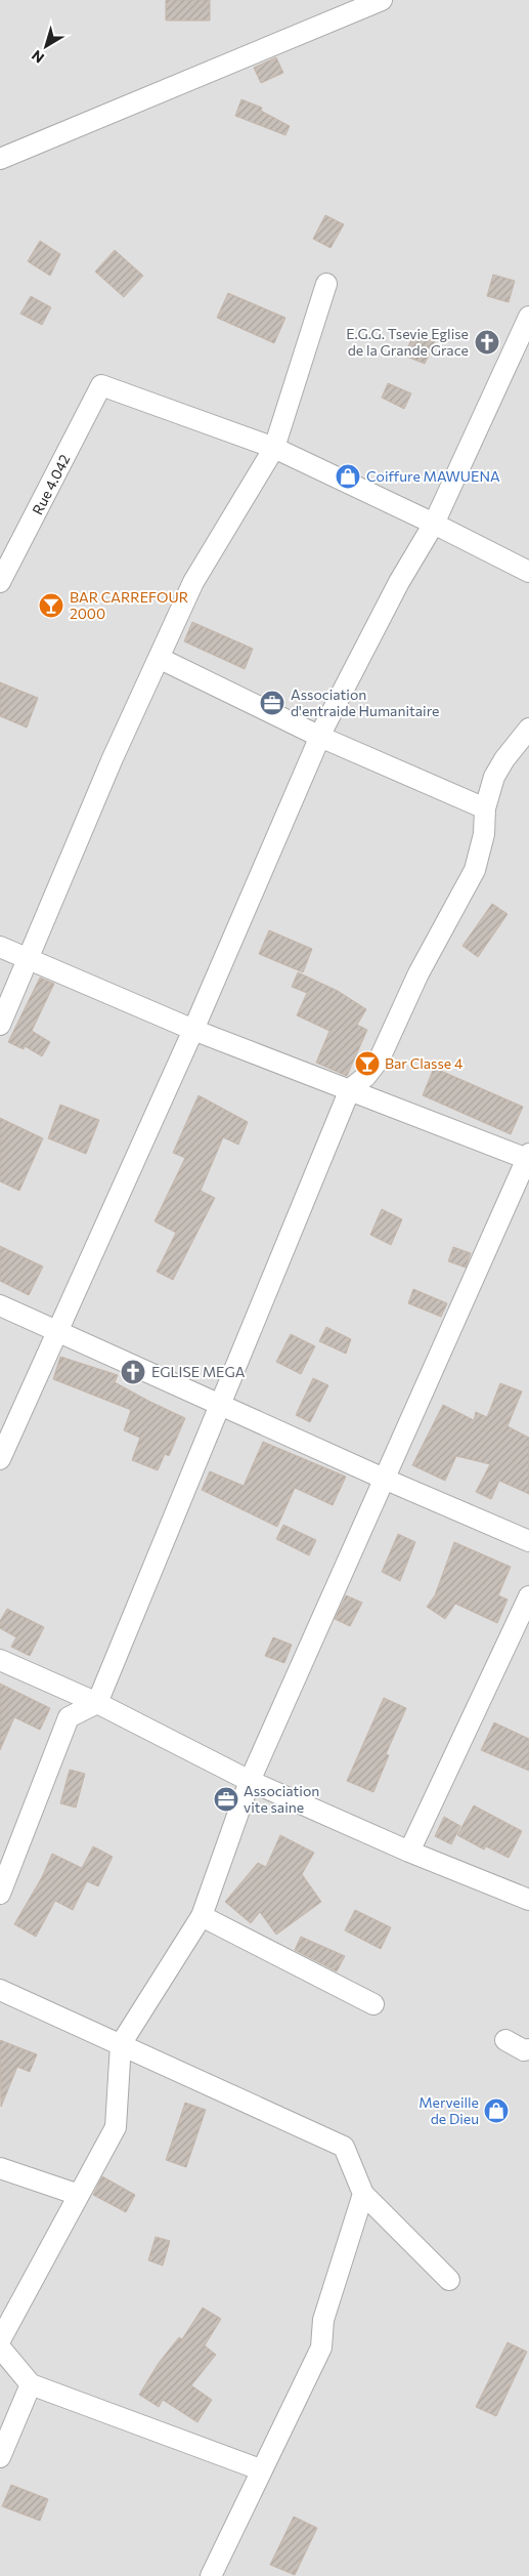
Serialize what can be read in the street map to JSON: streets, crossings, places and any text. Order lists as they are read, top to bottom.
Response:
{
  "streets": {
    "street": ["Rue 4.042"]
  },
  "places": {
    "church": ["E.G.G. Tsevie Eglise de la Grande Grace", "EGLISE MEGA"],
    "shop": ["Coiffure MAWUENA", "Merveille de Dieu"],
    "bar": ["BAR CARREFOUR 2000", "Bar Classe 4"],
    "office": ["Association d'entraide Humanitaire", "Association vite saine"]
  },
  "north": "bottom left"
}
